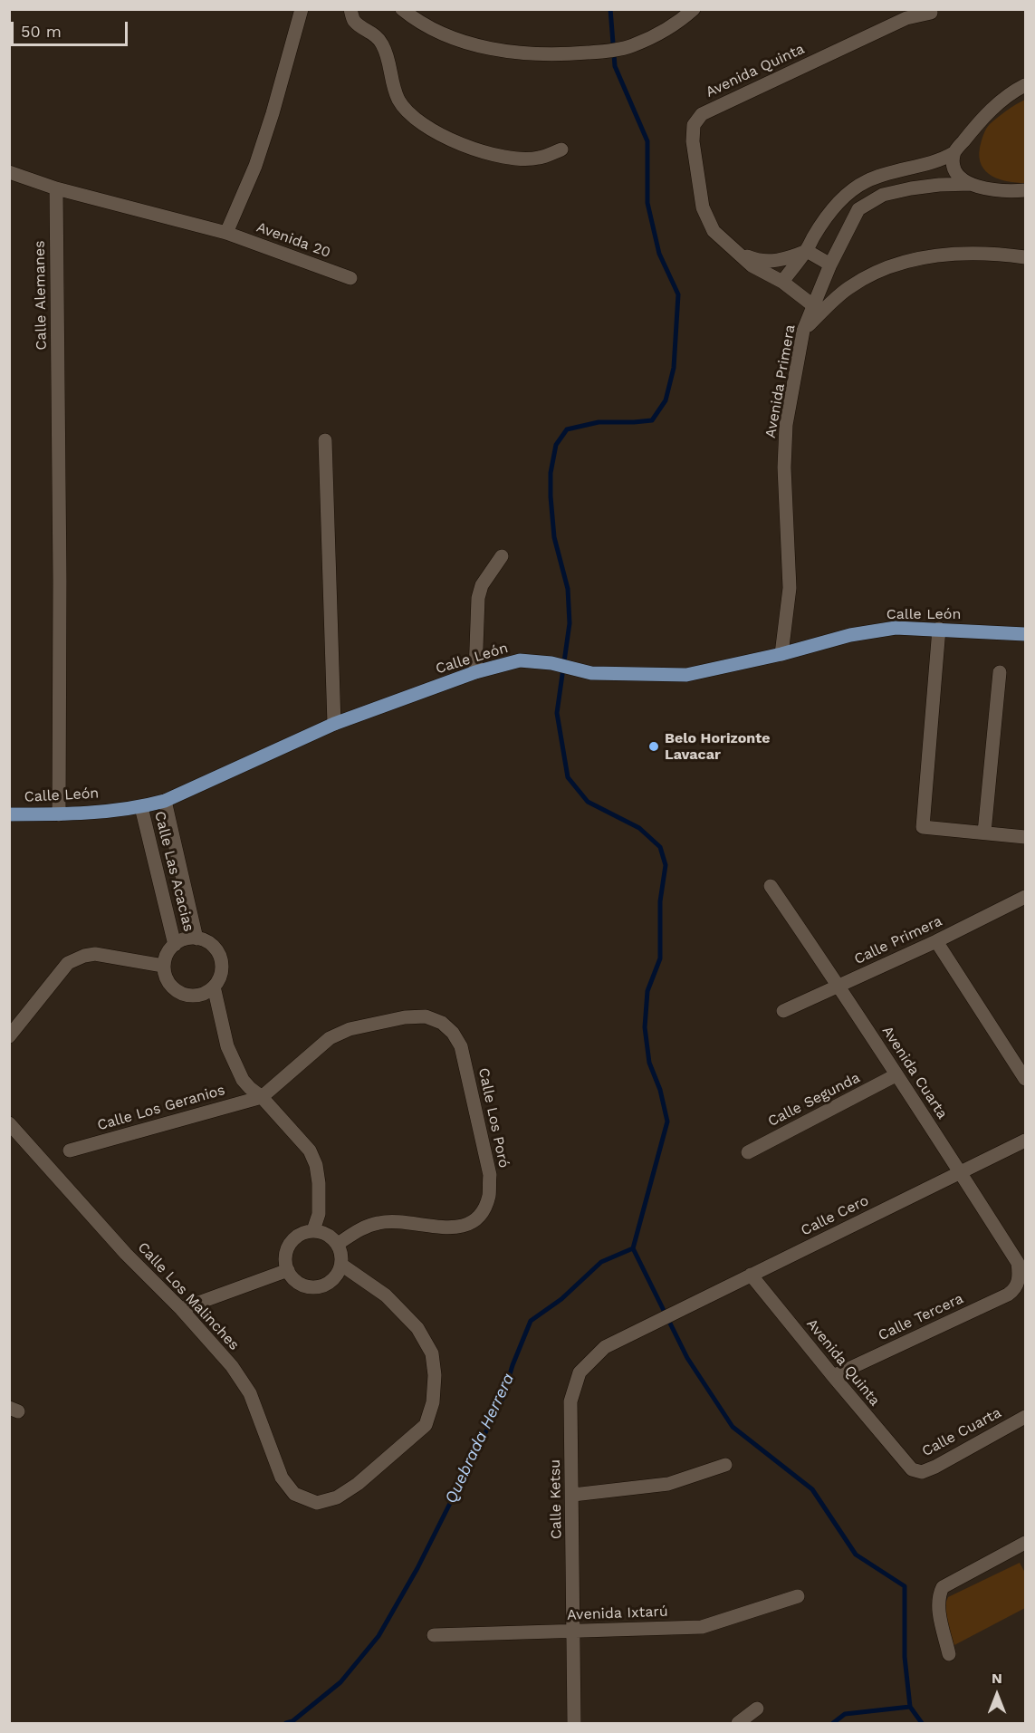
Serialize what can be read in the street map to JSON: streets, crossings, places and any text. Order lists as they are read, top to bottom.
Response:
{
  "streets": {
    "main road": ["Calle León"],
    "street": [
      "Avenida Quinta",
      "Avenida 20",
      "Calle Alemanes",
      "Avenida Primera",
      "Calle Las Acacias",
      "Calle Primera",
      "Avenida Cuarta",
      "Calle Segunda",
      "Calle Los Geranios",
      "Calle Los Poró",
      "Calle Cero",
      "Calle Los Malinches",
      "Calle Tercera",
      "Calle Cuarta",
      "Calle Ketsu",
      "Avenida Ixtarú"
    ]
  },
  "crossings": [
    ["Avenida Quinta", "Avenida Primera"],
    ["Avenida Quinta", "Calle Cero"],
    ["Avenida Quinta", "Calle Tercera"],
    ["Avenida Quinta", "Calle Cuarta"],
    ["Calle Alemanes", "Calle León"],
    ["Avenida Primera", "Calle León"],
    ["Calle León", "Calle Las Acacias"],
    ["Calle Las Acacias", "Calle Los Geranios"],
    ["Calle Las Acacias", "Calle Los Poró"],
    ["Calle Las Acacias", "Calle Los Malinches"],
    ["Calle Primera", "Avenida Cuarta"],
    ["Avenida Cuarta", "Calle Segunda"],
    ["Avenida Cuarta", "Calle Cero"],
    ["Avenida Cuarta", "Calle Tercera"],
    ["Calle Los Geranios", "Calle Los Poró"],
    ["Calle Los Poró", "Calle Los Malinches"],
    ["Calle Cero", "Calle Ketsu"],
    ["Calle Ketsu", "Avenida Ixtarú"]
  ],
  "water": ["Quebrada Herrera"],
  "places": ["Belo Horizonte Lavacar"],
  "scale_bar": "50 m",
  "north": "top"
}
